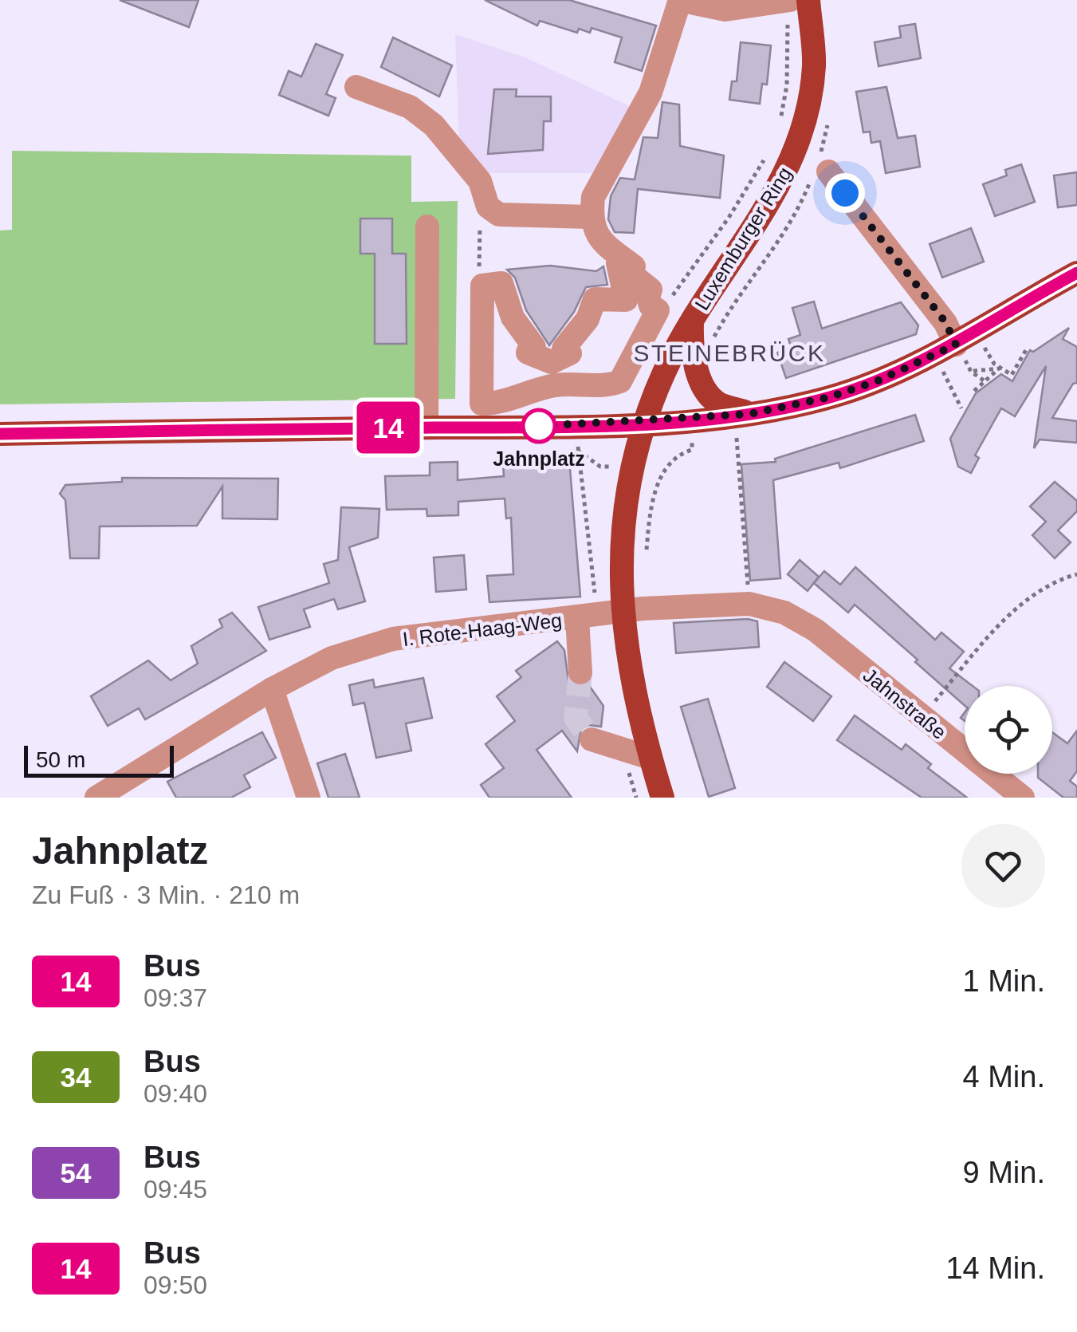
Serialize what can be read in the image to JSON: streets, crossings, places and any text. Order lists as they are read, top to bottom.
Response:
{
  "streets": {
    "main road": ["Luxemburger Ring"],
    "street": ["I. Rote-Haag-Weg", "Jahnstraße"]
  },
  "districts": ["STEINEBRÜCK"],
  "places": ["Jahnplatz"],
  "lines": ["bus line 14"],
  "scale_bar": "50 m",
  "page": {
    "on_map": "14",
    "scale": "50 m",
    "heading": ["Jahnplatz", "Zu Fuß · 3 Min. · 210 m"],
    "list": [
      {
        "mark": "14",
        "name": "Bus",
        "note": "09:37",
        "value": "1 Min."
      },
      {
        "mark": "34",
        "name": "Bus",
        "note": "09:40",
        "value": "4 Min."
      },
      {
        "mark": "54",
        "name": "Bus",
        "note": "09:45",
        "value": "9 Min."
      },
      {
        "mark": "14",
        "name": "Bus",
        "note": "09:50",
        "value": "14 Min."
      }
    ]
  }
}
